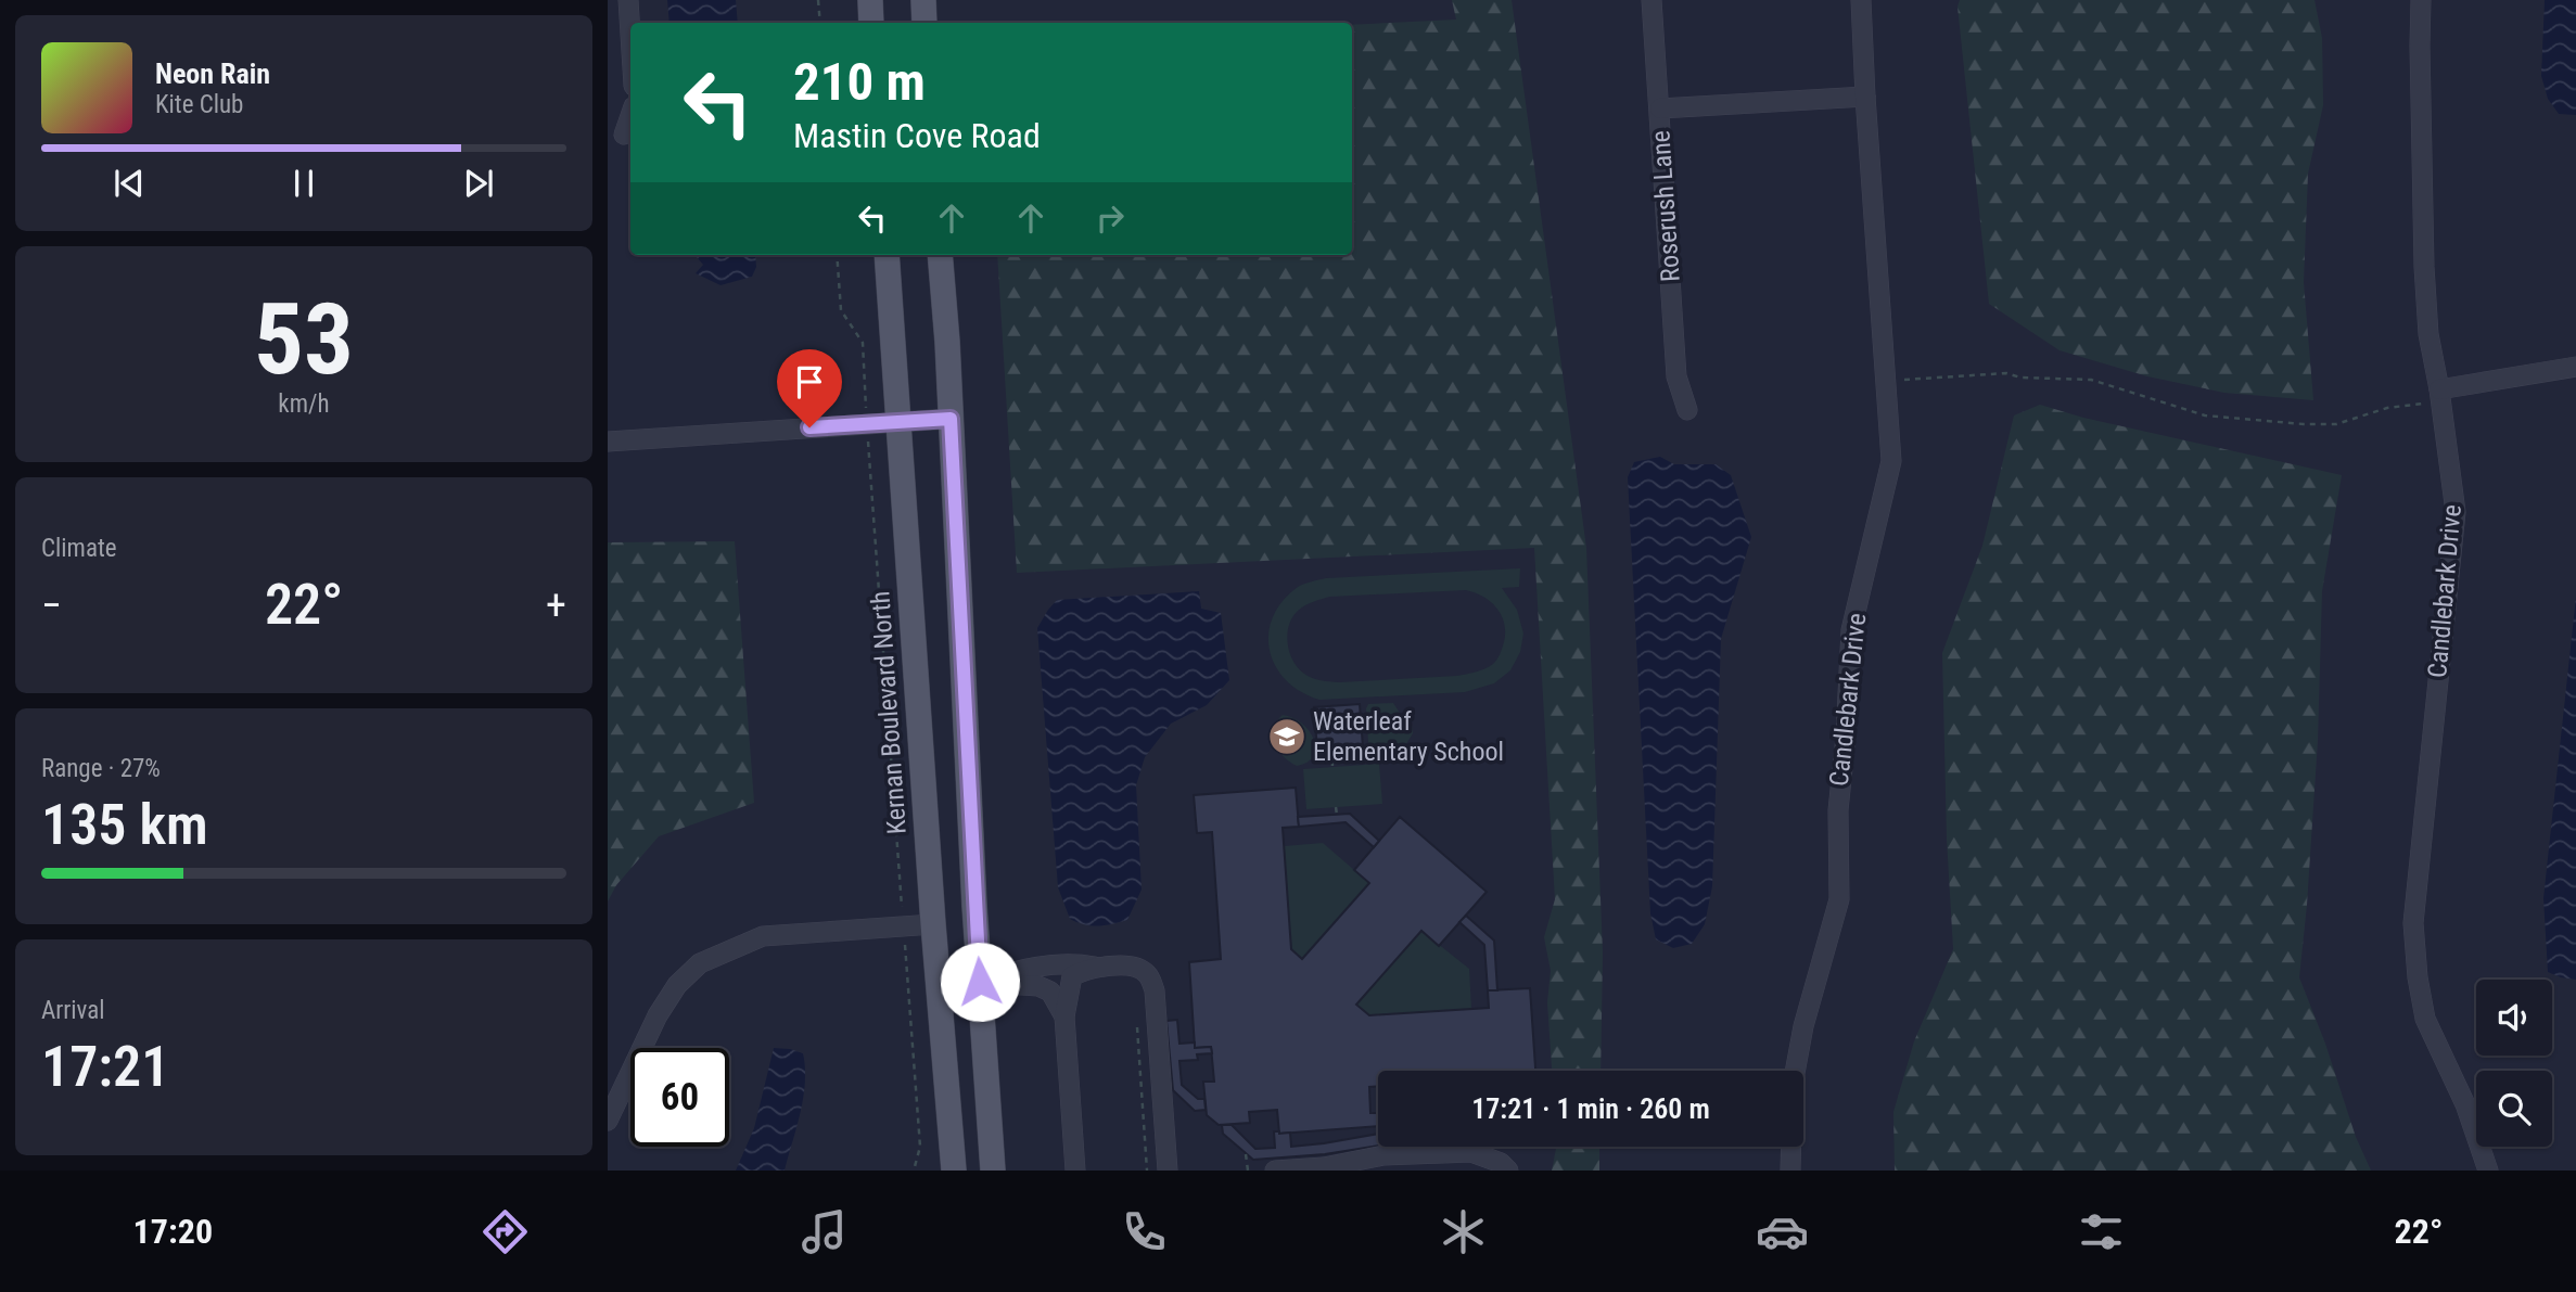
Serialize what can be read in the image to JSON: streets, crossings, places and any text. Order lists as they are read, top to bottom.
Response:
{
  "streets": {
    "main road": ["Kernan Boulevard North"],
    "street": ["Roserush Lane", "Candlebark Drive"]
  },
  "places": {
    "school or university": ["Waterleaf Elementary School"]
  },
  "page": {
    "turn": ["210 m", "Mastin Cove Road"],
    "song": ["Neon Rain", "Kite Club"],
    "tile": [
      ["53", "km/h"],
      "Climate",
      ["Range · 27%", "135 km"],
      ["Arrival", "17:21"]
    ],
    "heat": ["−", "22°", "+"],
    "limit": "60",
    "trip": "17:21 · 1 min · 260 m",
    "tabs": ["17:20", "22°"]
  }
}
